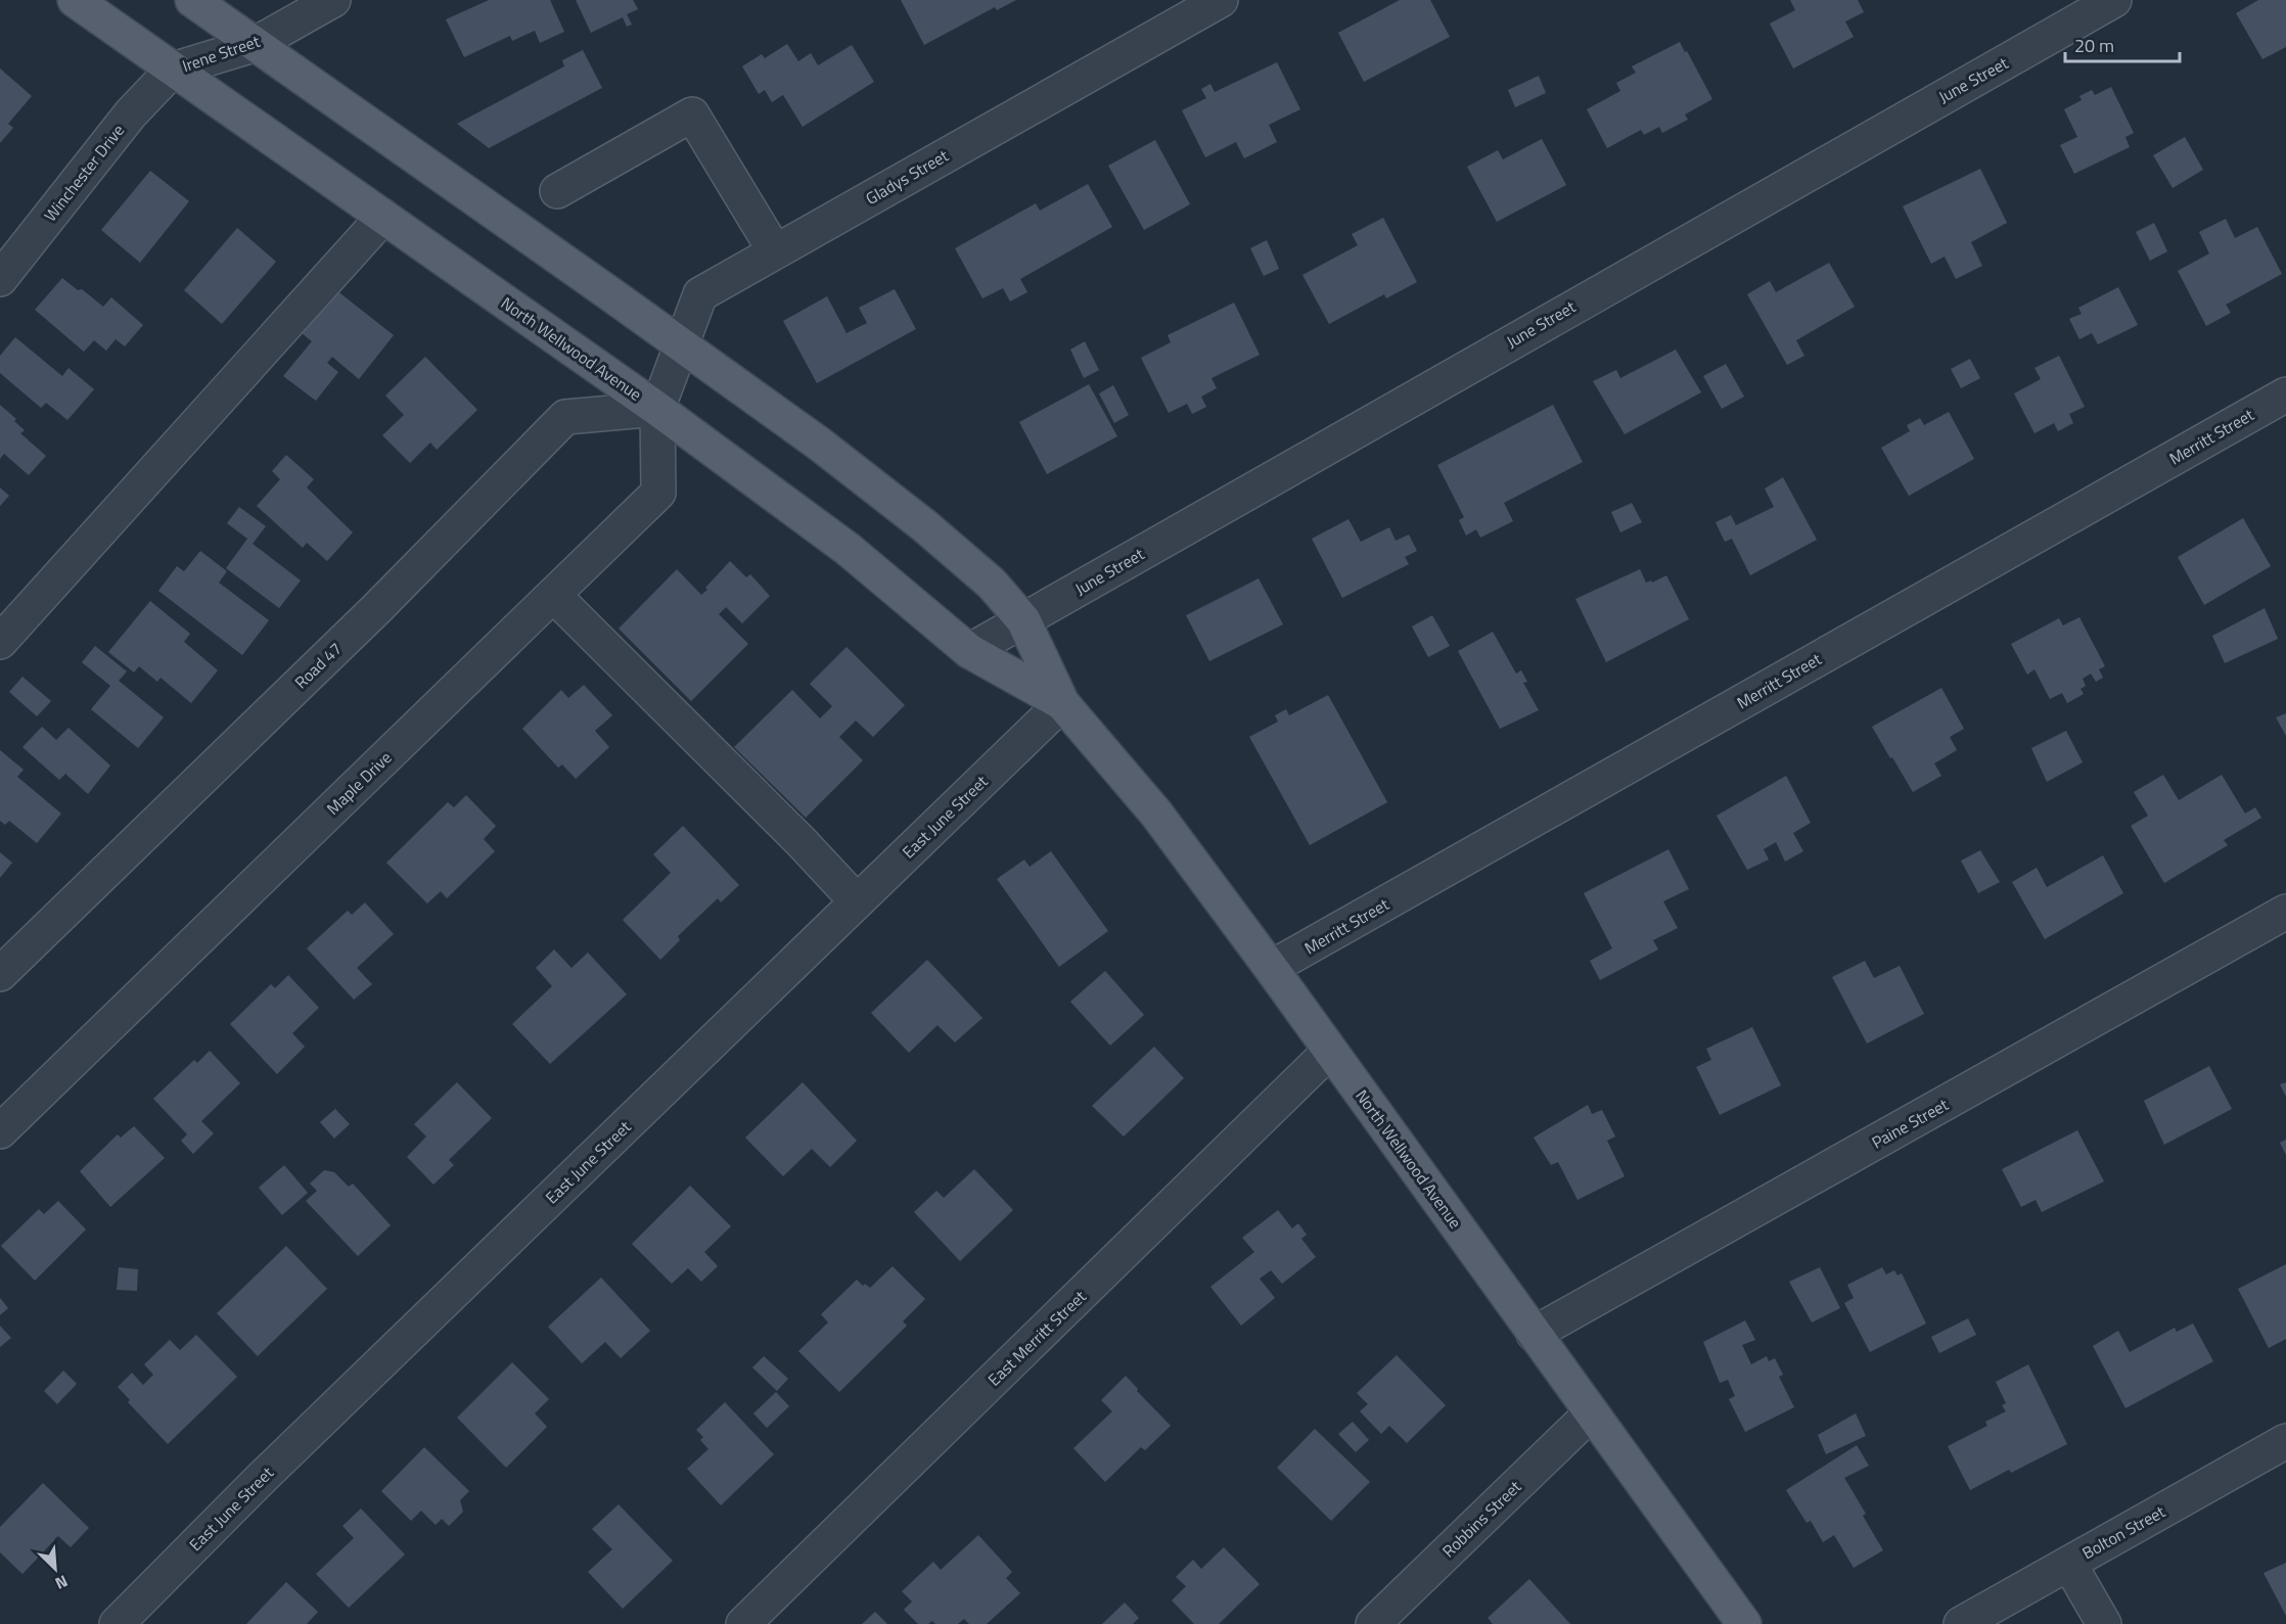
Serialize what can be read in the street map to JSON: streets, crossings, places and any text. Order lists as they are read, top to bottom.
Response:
{
  "streets": {
    "main road": ["North Wellwood Avenue"],
    "street": [
      "Irene Street",
      "June Street",
      "Winchester Drive",
      "Gladys Street",
      "Merritt Street",
      "Road 47",
      "Maple Drive",
      "East June Street",
      "Paine Street",
      "East Merritt Street",
      "Robbins Street",
      "Bolton Street"
    ]
  },
  "crossings": [
    ["Irene Street", "Winchester Drive"],
    ["Irene Street", "North Wellwood Avenue"],
    ["June Street", "North Wellwood Avenue"],
    ["Winchester Drive", "North Wellwood Avenue"],
    ["Gladys Street", "North Wellwood Avenue"],
    ["Gladys Street", "Road 47"],
    ["Gladys Street", "Maple Drive"],
    ["North Wellwood Avenue", "Merritt Street"],
    ["North Wellwood Avenue", "Road 47"],
    ["North Wellwood Avenue", "Maple Drive"],
    ["North Wellwood Avenue", "East June Street"],
    ["North Wellwood Avenue", "Paine Street"],
    ["North Wellwood Avenue", "East Merritt Street"],
    ["North Wellwood Avenue", "Robbins Street"],
    ["Road 47", "Maple Drive"]
  ],
  "scale_bar": "20 m",
  "north": "bottom right"
}
